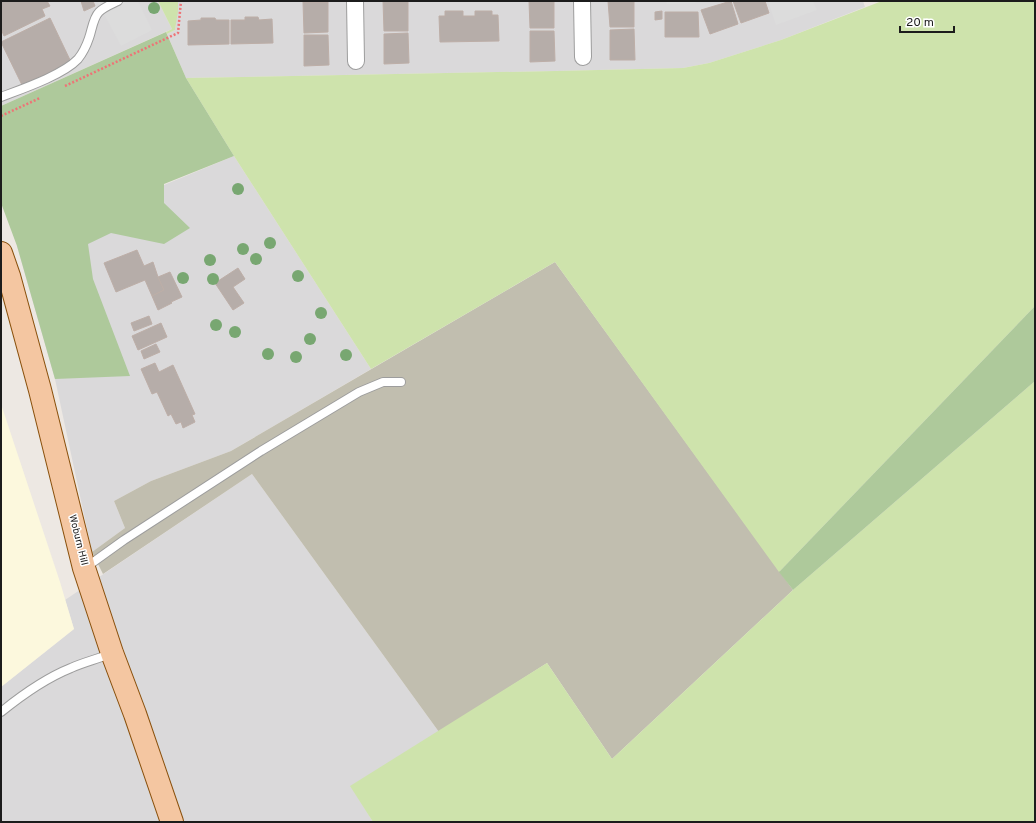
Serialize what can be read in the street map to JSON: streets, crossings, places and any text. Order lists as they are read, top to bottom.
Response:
{
  "streets": {
    "main road": ["Woburn Hill"]
  },
  "scale_bar": "20 m"
}
